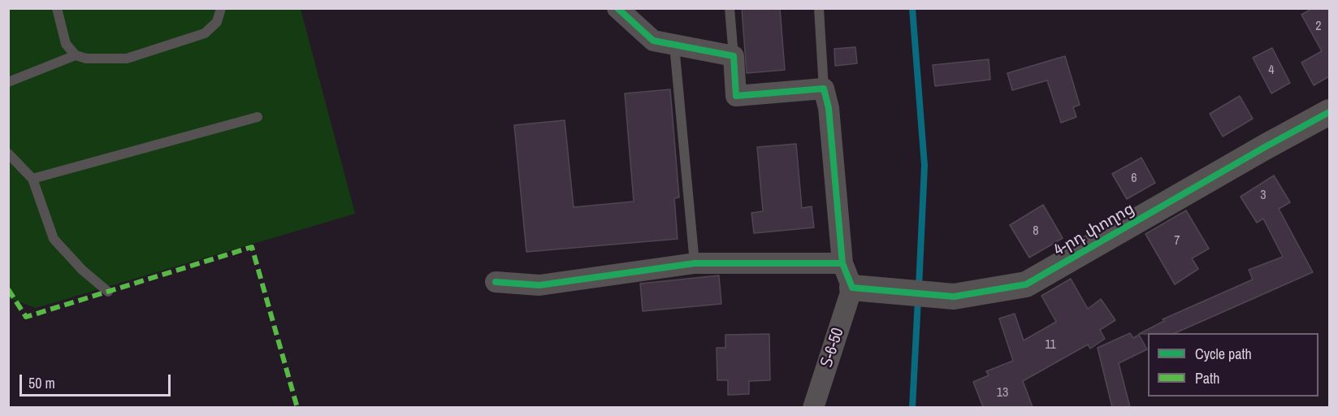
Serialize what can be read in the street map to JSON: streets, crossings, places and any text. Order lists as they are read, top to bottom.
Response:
{
  "streets": {
    "street": ["4-րդ փողոց", "Տ-6-50"]
  },
  "crossings": [
    ["4-րդ փողոց", "Տ-6-50"]
  ],
  "house_numbers": [
    "2",
    "4",
    "6",
    "3",
    "8",
    "7",
    "11",
    "13"
  ],
  "legend": ["Cycle path", "Path"],
  "scale_bar": "50 m"
}
